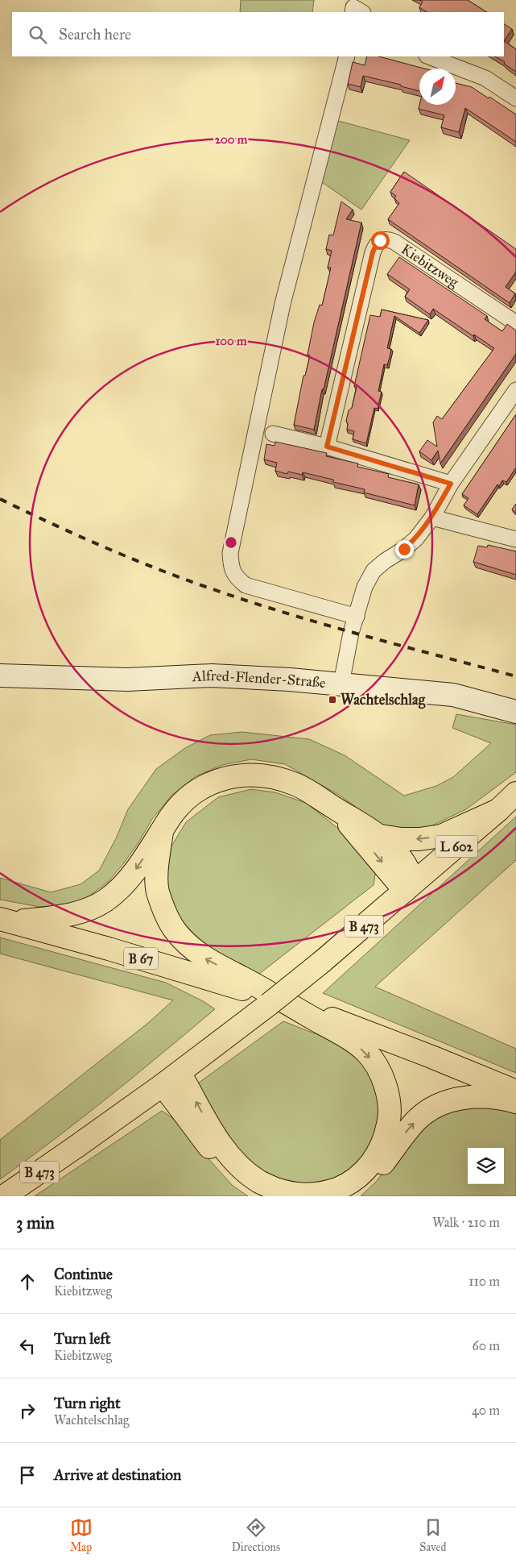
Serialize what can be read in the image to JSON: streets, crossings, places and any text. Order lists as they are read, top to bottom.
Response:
{
  "streets": {
    "main road": ["L 602", "B 473", "B 67"],
    "street": ["Kiebitzweg", "Alfred-Flender-Straße"]
  },
  "crossings": [
    ["L 602", "B 473"]
  ],
  "places": {
    "transit": ["Wachtelschlag"]
  },
  "north": "top right",
  "page": {
    "search": "Search here",
    "heading": ["3 min", "Walk · 210 m"],
    "list": [
      ["Continue", "Kiebitzweg", "110 m"],
      ["Turn left", "Kiebitzweg", "60 m"],
      ["Turn right", "Wachtelschlag", "40 m"],
      "Arrive at destination"
    ],
    "nav": ["Map", "Directions", "Saved"]
  },
  "rings": ["200 m", "100 m"]
}
